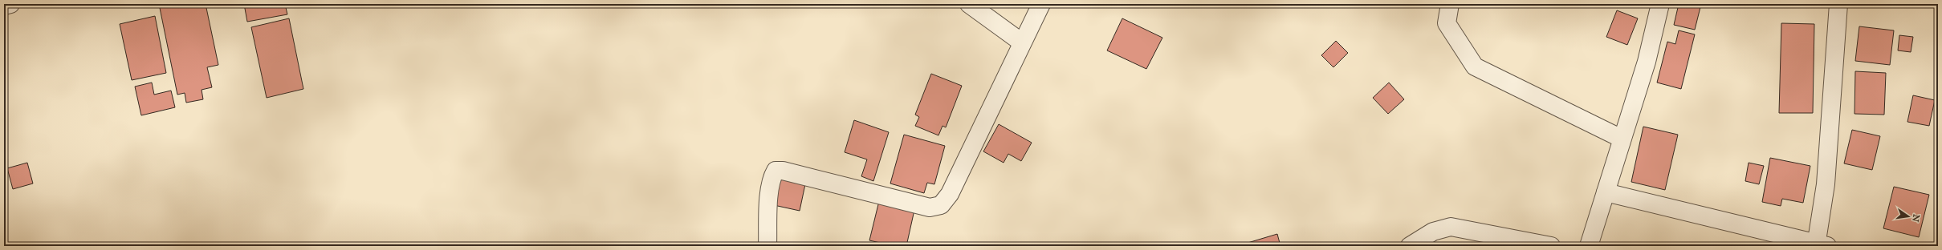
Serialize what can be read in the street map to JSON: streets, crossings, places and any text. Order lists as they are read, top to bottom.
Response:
{
  "north": "right"
}
